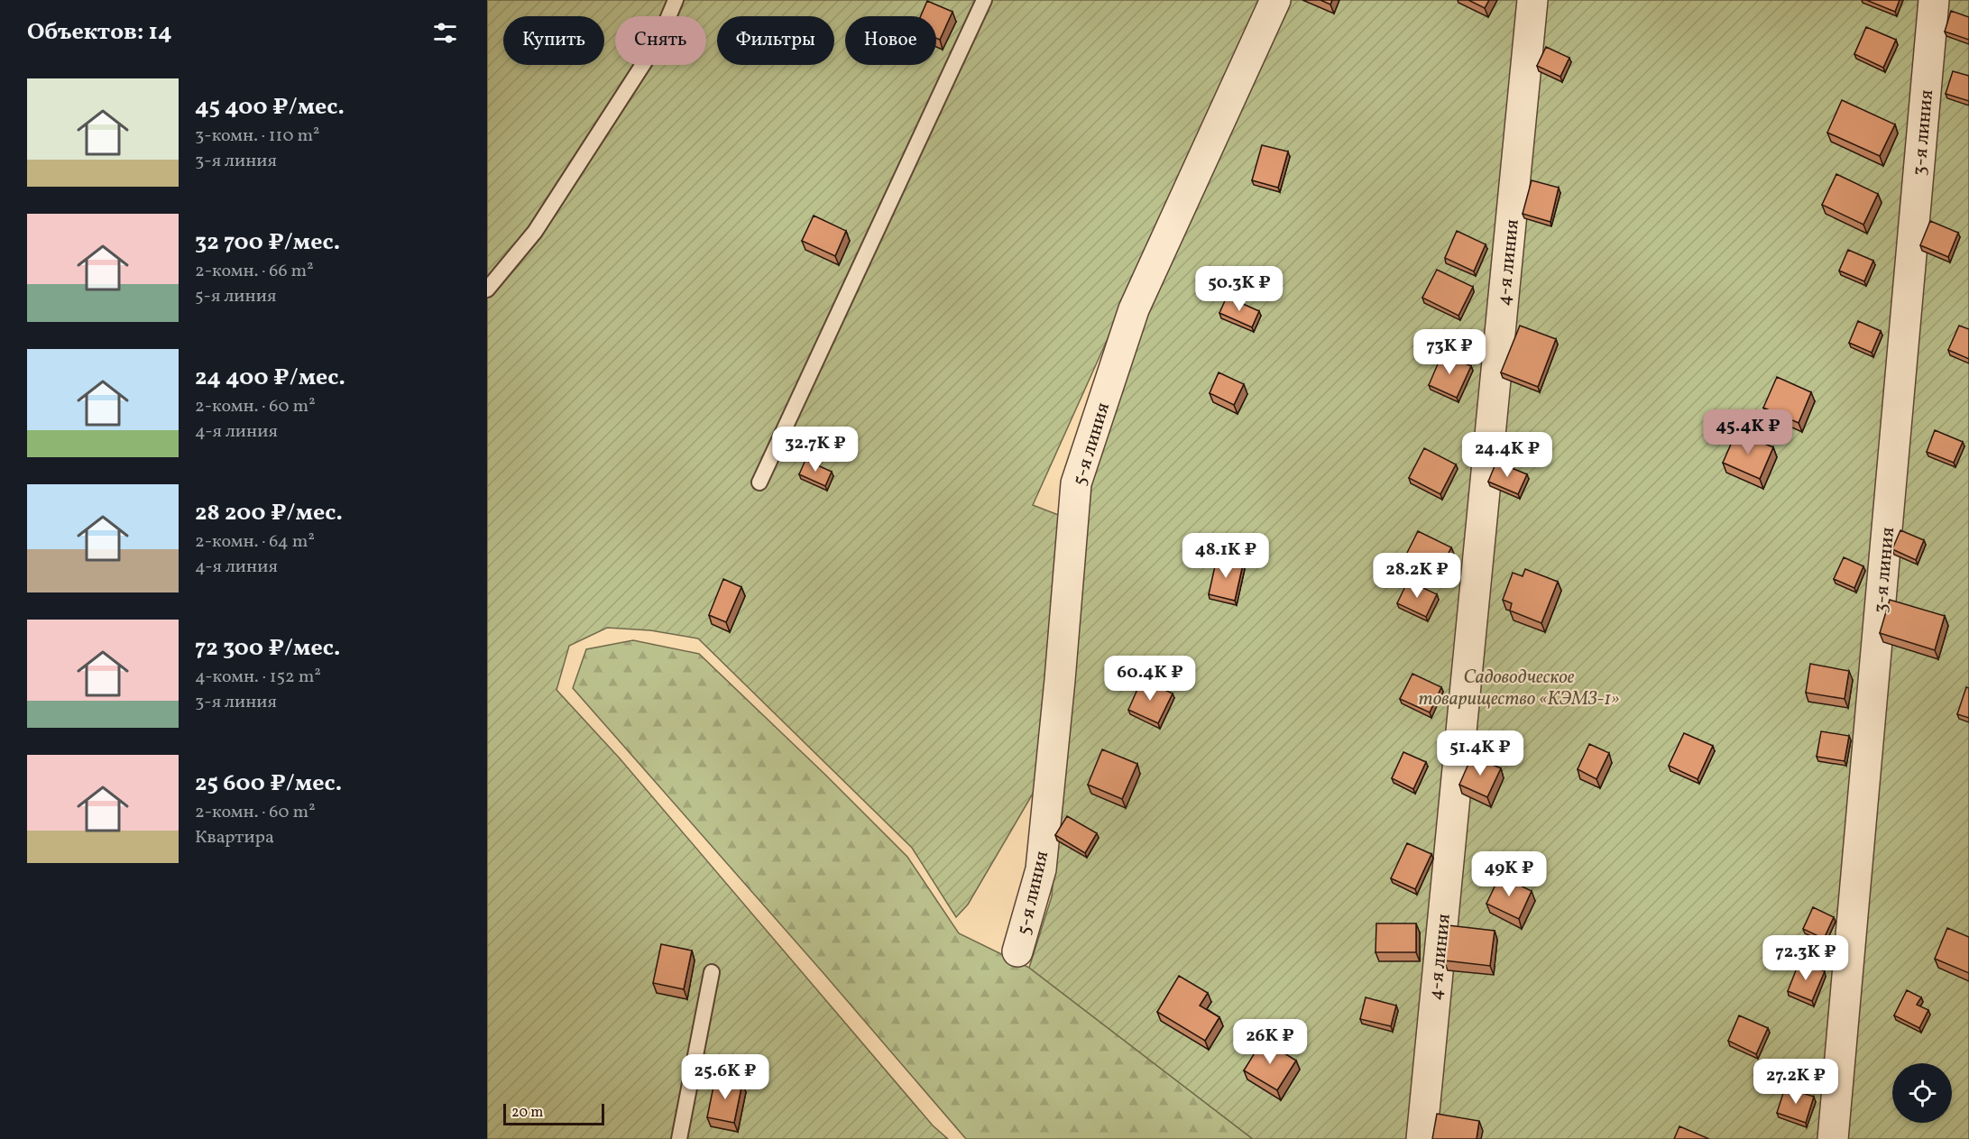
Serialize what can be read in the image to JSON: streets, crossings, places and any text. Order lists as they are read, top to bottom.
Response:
{
  "streets": {
    "street": ["3-я линия", "4-я линия", "5-я линия"]
  },
  "parks": ["Садоводческое товарищество «КЭМЗ-1»"],
  "scale_bar": "20 m",
  "page": {
    "heading": "Объектов: 14",
    "chip": [
      "Купить",
      "Снять",
      "Фильтры",
      "Новое"
    ],
    "list": [
      {
        "name": "45 400 ₽/мес.",
        "note": "3-комн. · 110 m² · 3-я линия"
      },
      {
        "name": "32 700 ₽/мес.",
        "note": "2-комн. · 66 m² · 5-я линия"
      },
      {
        "name": "24 400 ₽/мес.",
        "note": "2-комн. · 60 m² · 4-я линия"
      },
      {
        "name": "28 200 ₽/мес.",
        "note": "2-комн. · 64 m² · 4-я линия"
      },
      {
        "name": "72 300 ₽/мес.",
        "note": "4-комн. · 152 m² · 3-я линия"
      },
      {
        "name": "25 600 ₽/мес.",
        "note": "2-комн. · 60 m² · Квартира"
      }
    ],
    "price": [
      "50.3K ₽",
      "73K ₽",
      "45.4K ₽",
      "32.7K ₽",
      "24.4K ₽",
      "48.1K ₽",
      "28.2K ₽",
      "60.4K ₽",
      "51.4K ₽",
      "49K ₽",
      "72.3K ₽",
      "26K ₽",
      "25.6K ₽",
      "27.2K ₽"
    ],
    "scale": "20 m"
  }
}
